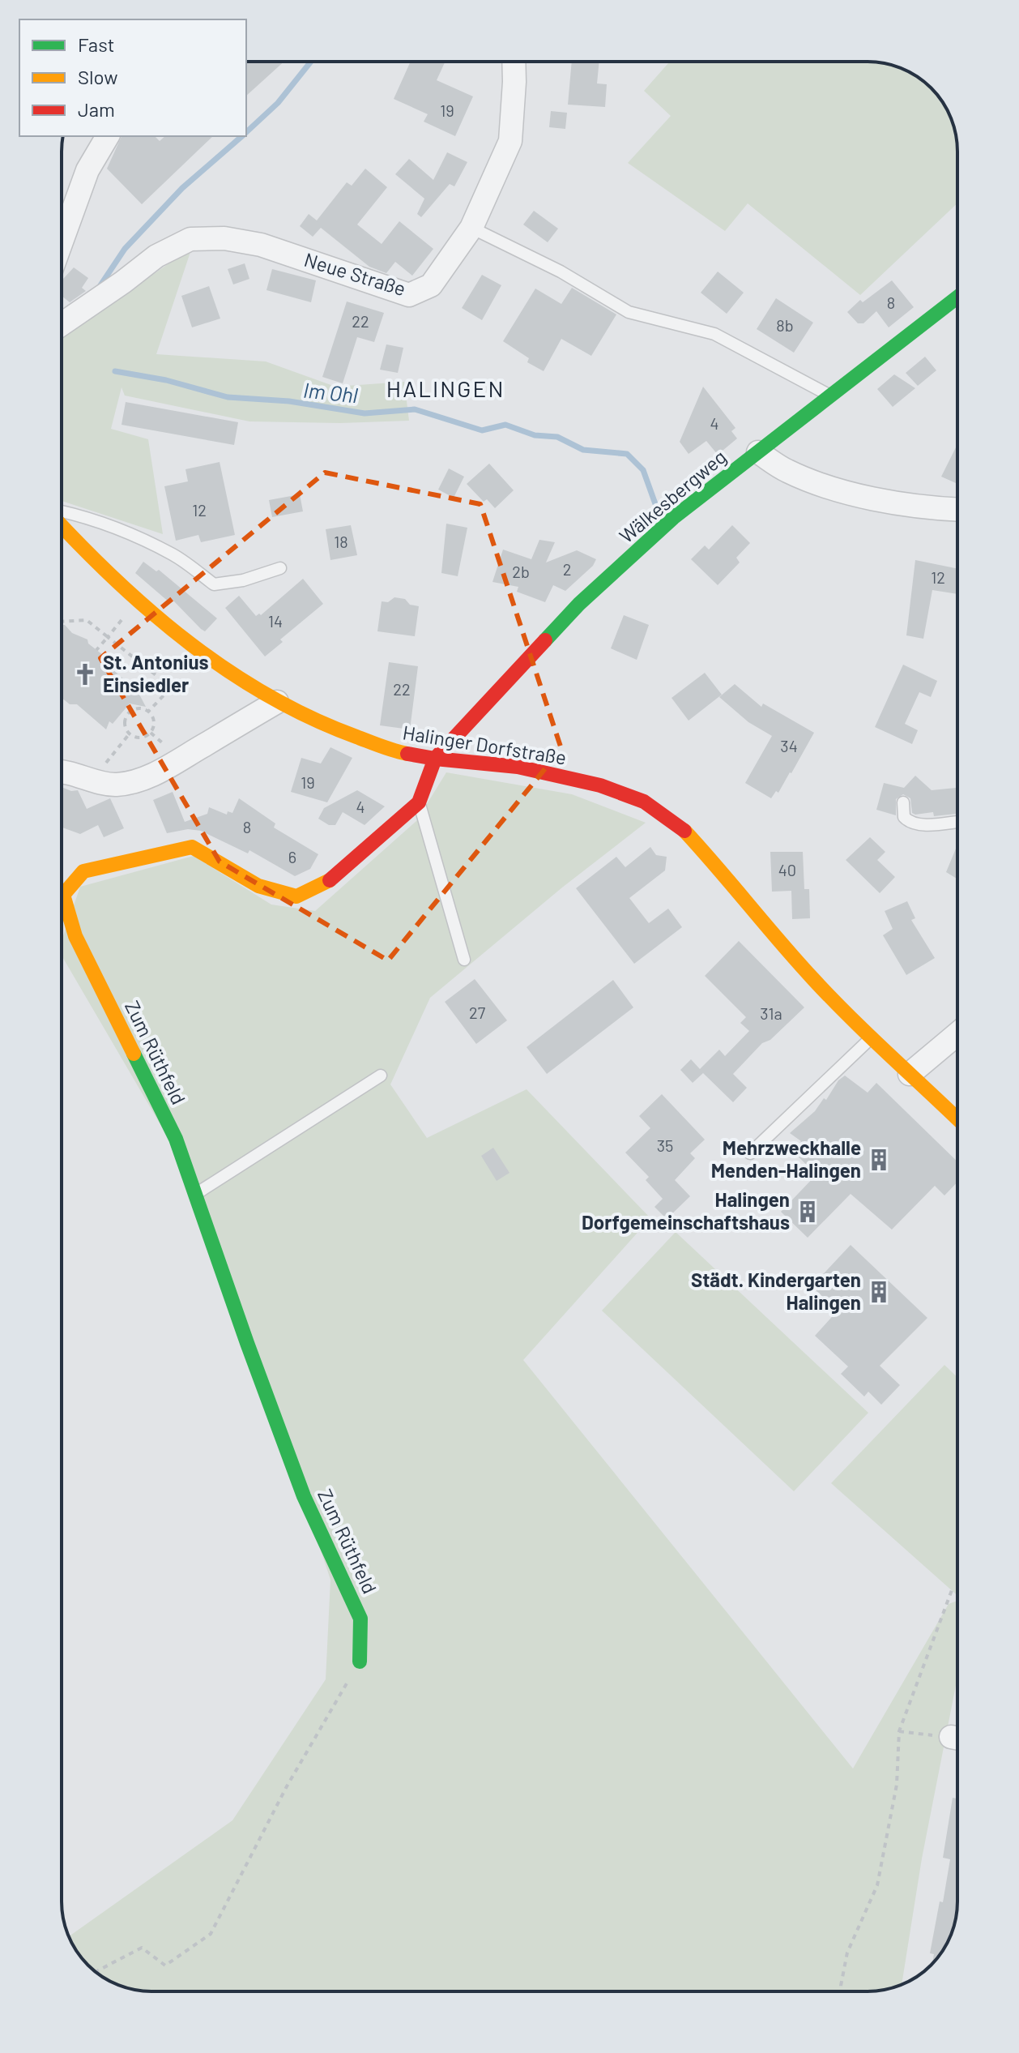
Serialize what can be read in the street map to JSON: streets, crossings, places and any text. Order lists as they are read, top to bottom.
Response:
{
  "streets": {
    "street": [
      "Neue Straße",
      "Wälkesbergweg",
      "Halinger Dorfstraße",
      "Zum Rüthfeld"
    ]
  },
  "crossings": [
    ["Wälkesbergweg", "Halinger Dorfstraße"],
    ["Wälkesbergweg", "Zum Rüthfeld"],
    ["Halinger Dorfstraße", "Zum Rüthfeld"]
  ],
  "districts": ["HALINGEN"],
  "water": ["Im Ohl"],
  "places": {
    "church": ["St. Antonius Einsiedler"],
    "building": ["Mehrzweckhalle Menden-Halingen", "Halingen Dorfgemeinschaftshaus", "Städt. Kindergarten Halingen"]
  },
  "house_numbers": [
    "19",
    "8",
    "22",
    "8b",
    "4",
    "12",
    "18",
    "2",
    "2b",
    "12",
    "14",
    "22",
    "34",
    "19",
    "4",
    "8",
    "6",
    "40",
    "27",
    "31a",
    "35"
  ],
  "legend": ["Fast", "Slow", "Jam"]
}
